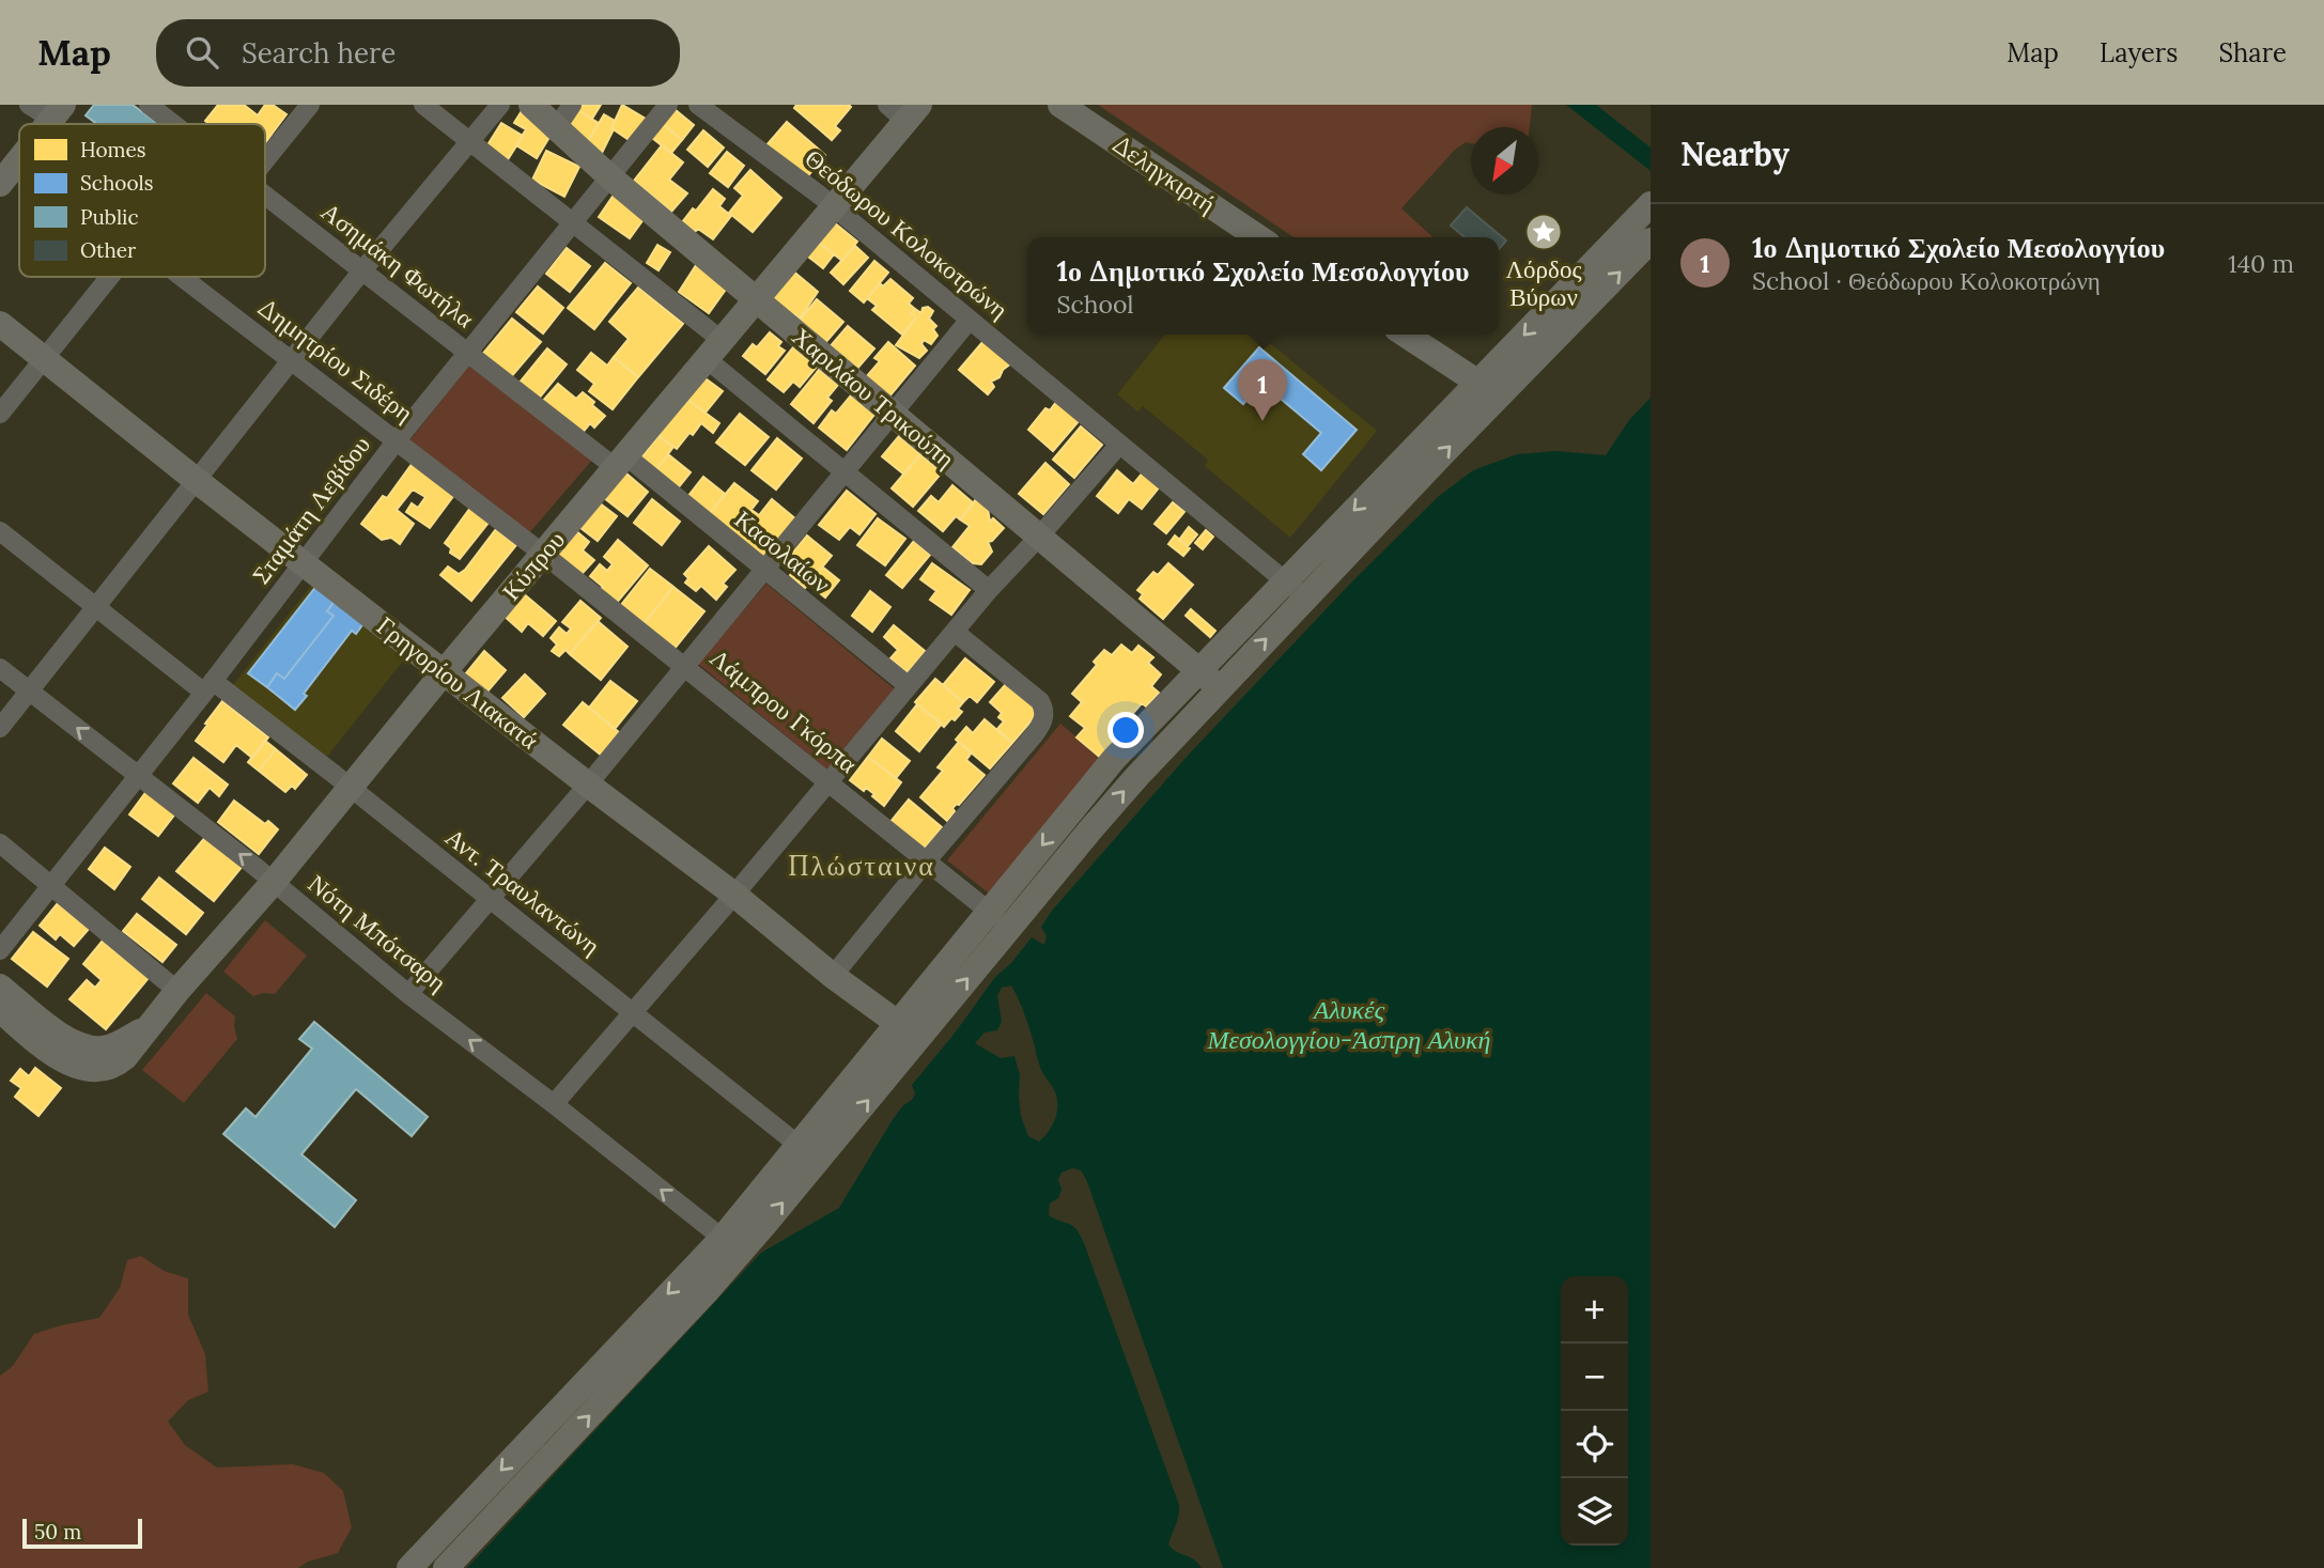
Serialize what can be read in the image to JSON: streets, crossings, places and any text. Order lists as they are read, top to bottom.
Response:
{
  "streets": {
    "street": [
      "Δεληγκιρτή",
      "Θεόδωρου Κολοκοτρώνη",
      "Ασημάκη Φωτήλα",
      "Δημητρίου Σιδέρη",
      "Χαριλάου Τρικούπη",
      "Σταμάτη Λεβίδου",
      "Κασολαίων",
      "Κύπρου",
      "Γρηγορίου Λιακατά",
      "Λάμπρου Γκόρπα",
      "Αντ. Τραυλαντώνη",
      "Νότη Μπότσαρη"
    ]
  },
  "crossings": [
    ["Θεόδωρου Κολοκοτρώνη", "Κύπρου"],
    ["Ασημάκη Φωτήλα", "Σταμάτη Λεβίδου"],
    ["Ασημάκη Φωτήλα", "Κασολαίων"],
    ["Ασημάκη Φωτήλα", "Κύπρου"],
    ["Δημητρίου Σιδέρη", "Σταμάτη Λεβίδου"],
    ["Δημητρίου Σιδέρη", "Κύπρου"],
    ["Δημητρίου Σιδέρη", "Λάμπρου Γκόρπα"],
    ["Χαριλάου Τρικούπη", "Σταμάτη Λεβίδου"],
    ["Χαριλάου Τρικούπη", "Κύπρου"],
    ["Σταμάτη Λεβίδου", "Γρηγορίου Λιακατά"],
    ["Σταμάτη Λεβίδου", "Αντ. Τραυλαντώνη"],
    ["Σταμάτη Λεβίδου", "Νότη Μπότσαρη"],
    ["Κασολαίων", "Κύπρου"],
    ["Κύπρου", "Γρηγορίου Λιακατά"],
    ["Κύπρου", "Λάμπρου Γκόρπα"],
    ["Κύπρου", "Αντ. Τραυλαντώνη"],
    ["Κύπρου", "Νότη Μπότσαρη"]
  ],
  "districts": ["Πλώσταινα"],
  "water": ["Αλυκές Μεσολογγίου-Άσπρη Αλυκή"],
  "places": {
    "place": ["Λόρδος Βύρων"]
  },
  "legend": [
    "Homes",
    "Schools",
    "Public",
    "Other"
  ],
  "scale_bar": "50 m",
  "north": "bottom left",
  "page": {
    "header": "Map",
    "search": "Search here",
    "nav": ["Map", "Layers", "Share"],
    "heading": "Nearby",
    "list": [
      {
        "mark": "1",
        "name": "1ο Δημοτικό Σχολείο Μεσολογγίου",
        "note": "School · Θεόδωρου Κολοκοτρώνη",
        "value": "140 m"
      }
    ],
    "popup": ["1ο Δημοτικό Σχολείο Μεσολογγίου", "School"],
    "pins": "1",
    "map_buttons": ["+", "−"],
    "scale": "50 m"
  }
}
